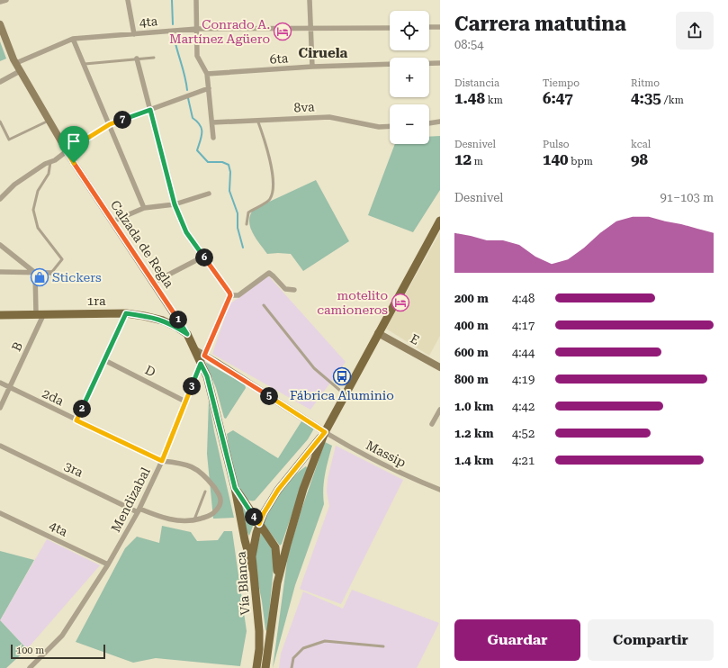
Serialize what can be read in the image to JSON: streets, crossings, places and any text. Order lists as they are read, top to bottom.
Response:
{
  "streets": {
    "main road": [
      "Calzada de Regla",
      "1ra",
      "E",
      "Vía Blanca"
    ],
    "street": [
      "4ta",
      "6ta",
      "8va",
      "B",
      "D",
      "2da",
      "Massip",
      "3ra",
      "Mendizabal"
    ]
  },
  "crossings": [
    ["4ta", "Calzada de Regla"],
    ["4ta", "Mendizabal"],
    ["Calzada de Regla", "1ra"],
    ["Calzada de Regla", "Mendizabal"],
    ["Calzada de Regla", "Vía Blanca"],
    ["1ra", "B"],
    ["E", "Vía Blanca"],
    ["B", "2da"],
    ["D", "Mendizabal"],
    ["2da", "3ra"],
    ["2da", "Mendizabal"],
    ["Massip", "Vía Blanca"],
    ["3ra", "Mendizabal"]
  ],
  "districts": ["Ciruela"],
  "places": {
    "hotel": ["Conrado A. Martínez Agüero", "motelito camioneros"],
    "shop": ["Stickers"],
    "bus stop": ["Fábrica Aluminio"]
  },
  "scale_bar": "100 m",
  "page": {
    "heading": ["Carrera matutina", "08:54"],
    "map_buttons": ["+", "−"],
    "stats": [
      ["Distancia", "1.48 km"],
      ["Tiempo", "6:47"],
      ["Ritmo", "4:35 /km"],
      ["Desnivel", "12 m"],
      ["Pulso", "140 bpm"],
      ["kcal", "98"]
    ],
    "pins": [
      "7",
      "6",
      "1",
      "3",
      "5",
      "2",
      "4"
    ],
    "chart": ["Desnivel", "91–103 m"],
    "list": [
      {
        "name": "200 m",
        "note": "4:48"
      },
      {
        "name": "400 m",
        "note": "4:17"
      },
      {
        "name": "600 m",
        "note": "4:44"
      },
      {
        "name": "800 m",
        "note": "4:19"
      },
      {
        "name": "1.0 km",
        "note": "4:42"
      },
      {
        "name": "1.2 km",
        "note": "4:52"
      },
      {
        "name": "1.4 km",
        "note": "4:21"
      }
    ],
    "buttons": ["Guardar", "Compartir"],
    "scale": "100 m"
  }
}
